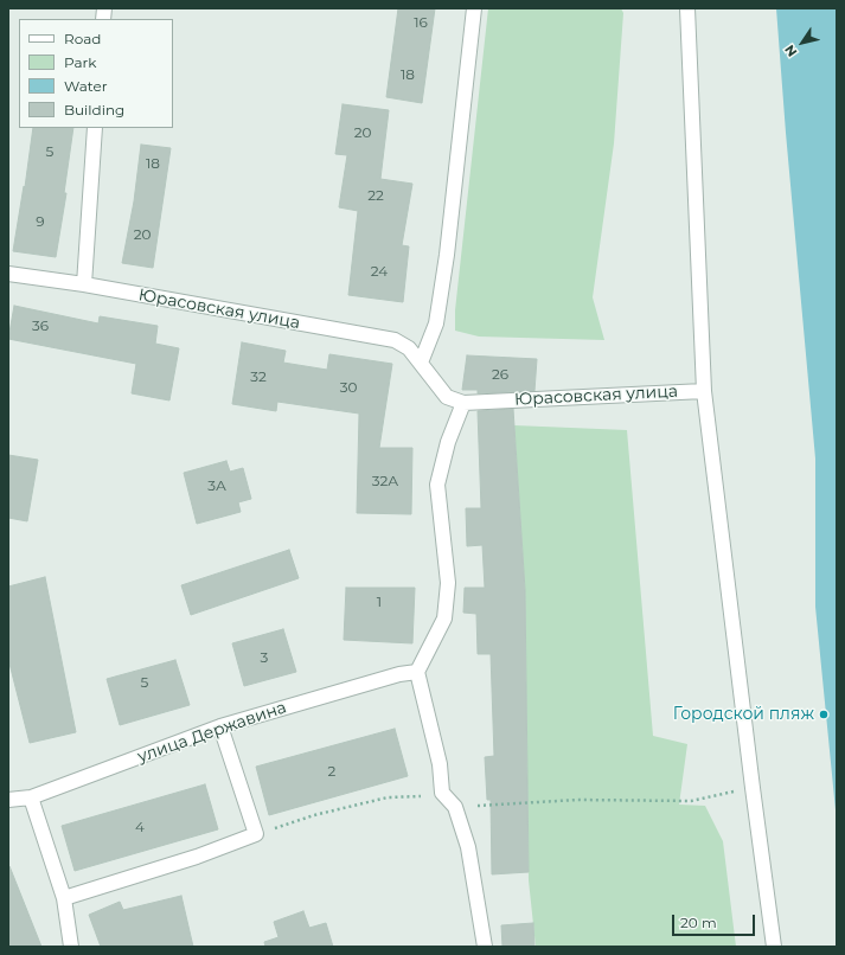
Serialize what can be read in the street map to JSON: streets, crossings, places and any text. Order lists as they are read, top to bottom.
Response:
{
  "streets": {
    "street": ["Юрасовская улица", "улица Державина"]
  },
  "places": ["Городской пляж"],
  "house_numbers": [
    "16",
    "18",
    "20",
    "5",
    "18",
    "22",
    "9",
    "20",
    "24",
    "36",
    "26",
    "32",
    "30",
    "32А",
    "3А",
    "1",
    "3",
    "5",
    "2",
    "4"
  ],
  "legend": [
    "Road",
    "Park",
    "Water",
    "Building"
  ],
  "scale_bar": "20 m",
  "north": "bottom left"
}
